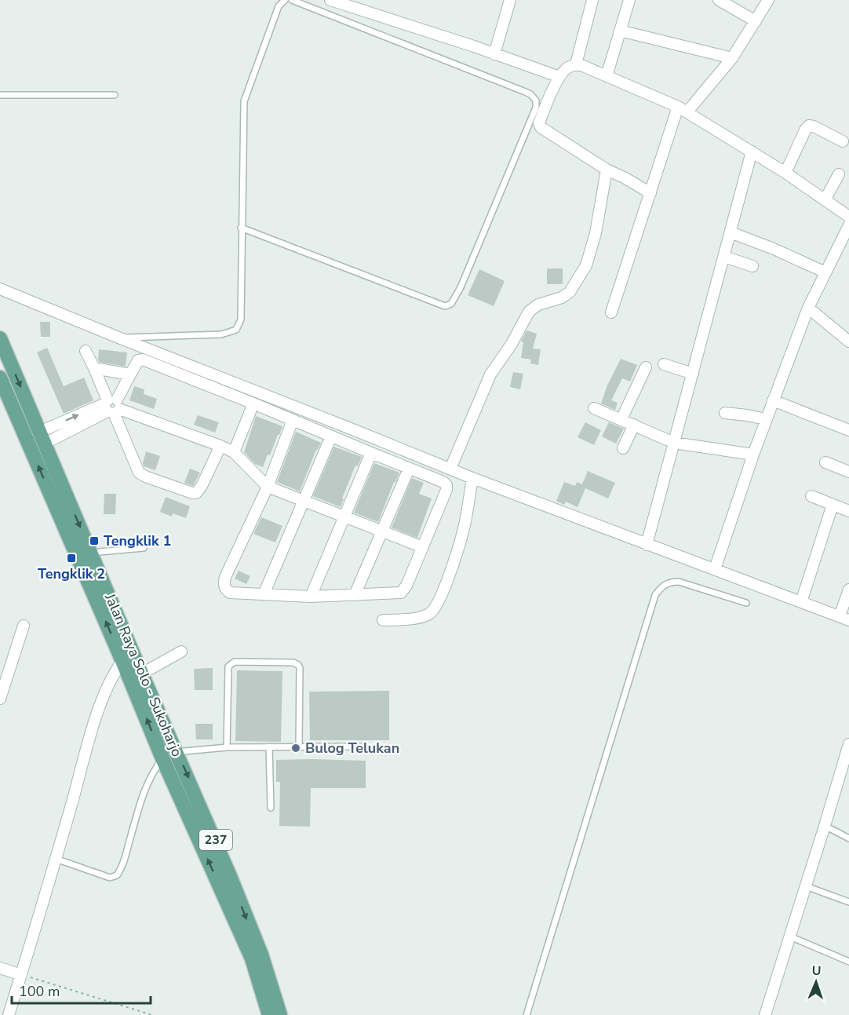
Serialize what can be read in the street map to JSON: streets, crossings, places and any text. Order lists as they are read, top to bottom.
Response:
{
  "streets": {
    "main road": ["Jalan Raya Solo - Sukoharjo", "237"]
  },
  "places": {
    "transit": ["Tengklik 1", "Tengklik 2"],
    "other": ["Bulog Telukan"]
  },
  "scale_bar": "100 m",
  "north": "top"
}
